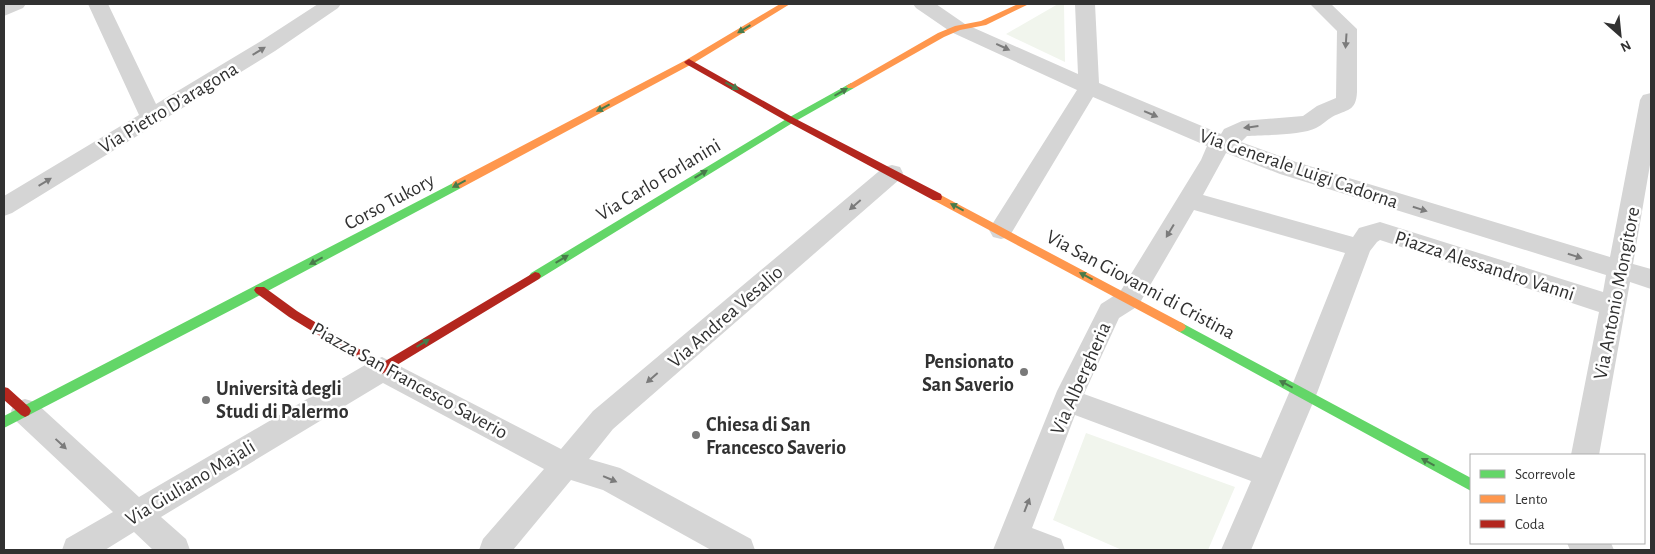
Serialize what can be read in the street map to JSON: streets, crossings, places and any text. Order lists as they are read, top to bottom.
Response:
{
  "streets": {
    "street": [
      "Via Pietro D'aragona",
      "Via Generale Luigi Cadorna",
      "Via Carlo Forlanini",
      "Corso Tukory",
      "Piazza Alessandro Vanni",
      "Via San Giovanni di Cristina",
      "Via Antonio Mongitore",
      "Via Andrea Vesalio",
      "Via Albergheria",
      "Piazza San Francesco Saverio",
      "Via Giuliano Majali"
    ]
  },
  "crossings": [
    ["Via Generale Luigi Cadorna", "Via Carlo Forlanini"],
    ["Via Generale Luigi Cadorna", "Via Antonio Mongitore"],
    ["Via Generale Luigi Cadorna", "Via Albergheria"],
    ["Via Carlo Forlanini", "Via San Giovanni di Cristina"],
    ["Via Carlo Forlanini", "Piazza San Francesco Saverio"],
    ["Via Carlo Forlanini", "Via Giuliano Majali"],
    ["Corso Tukory", "Via San Giovanni di Cristina"],
    ["Corso Tukory", "Piazza San Francesco Saverio"],
    ["Piazza Alessandro Vanni", "Via Antonio Mongitore"],
    ["Via San Giovanni di Cristina", "Via Andrea Vesalio"],
    ["Via San Giovanni di Cristina", "Via Albergheria"],
    ["Via Andrea Vesalio", "Piazza San Francesco Saverio"],
    ["Piazza San Francesco Saverio", "Via Giuliano Majali"]
  ],
  "one_way": [
    "Via Pietro D'aragona",
    "Via Generale Luigi Cadorna",
    "Via Carlo Forlanini",
    "Corso Tukory",
    "Via Andrea Vesalio",
    "Piazza San Francesco Saverio"
  ],
  "places": ["Pensionato San Saverio", "Università degli Studi di Palermo", "Chiesa di San Francesco Saverio"],
  "legend": ["Scorrevole", "Lento", "Coda"],
  "north": "bottom right"
}
